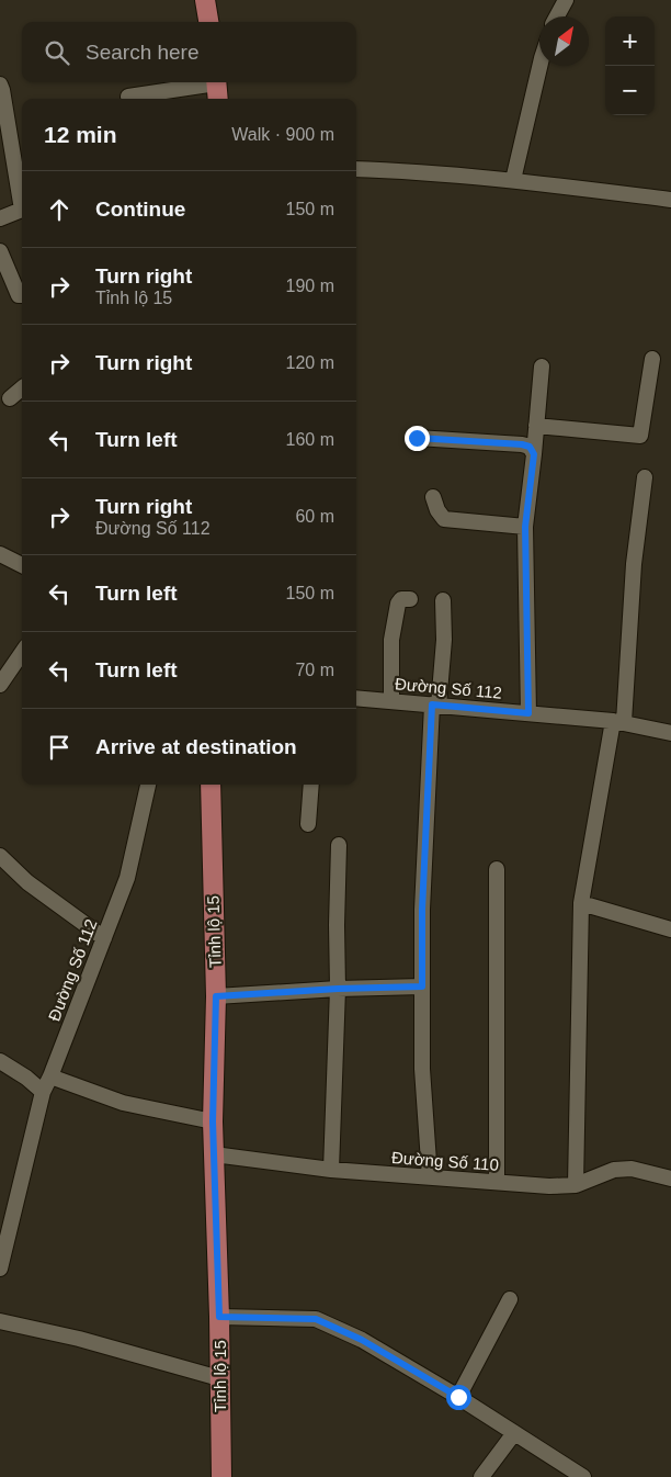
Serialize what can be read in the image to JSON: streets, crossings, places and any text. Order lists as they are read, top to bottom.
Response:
{
  "streets": {
    "main road": ["Tỉnh lộ 15"],
    "street": ["Đường Số 112", "Đường Số 110"]
  },
  "crossings": [
    ["Tỉnh lộ 15", "Đường Số 110"]
  ],
  "north": "top right",
  "page": {
    "map_buttons": ["+", "−"],
    "search": "Search here",
    "heading": ["12 min", "Walk · 900 m"],
    "list": [
      ["Continue", "150 m"],
      ["Turn right", "Tỉnh lộ 15", "190 m"],
      ["Turn right", "120 m"],
      ["Turn left", "160 m"],
      ["Turn right", "Đường Số 112", "60 m"],
      ["Turn left", "150 m"],
      ["Turn left", "70 m"],
      "Arrive at destination"
    ]
  }
}
